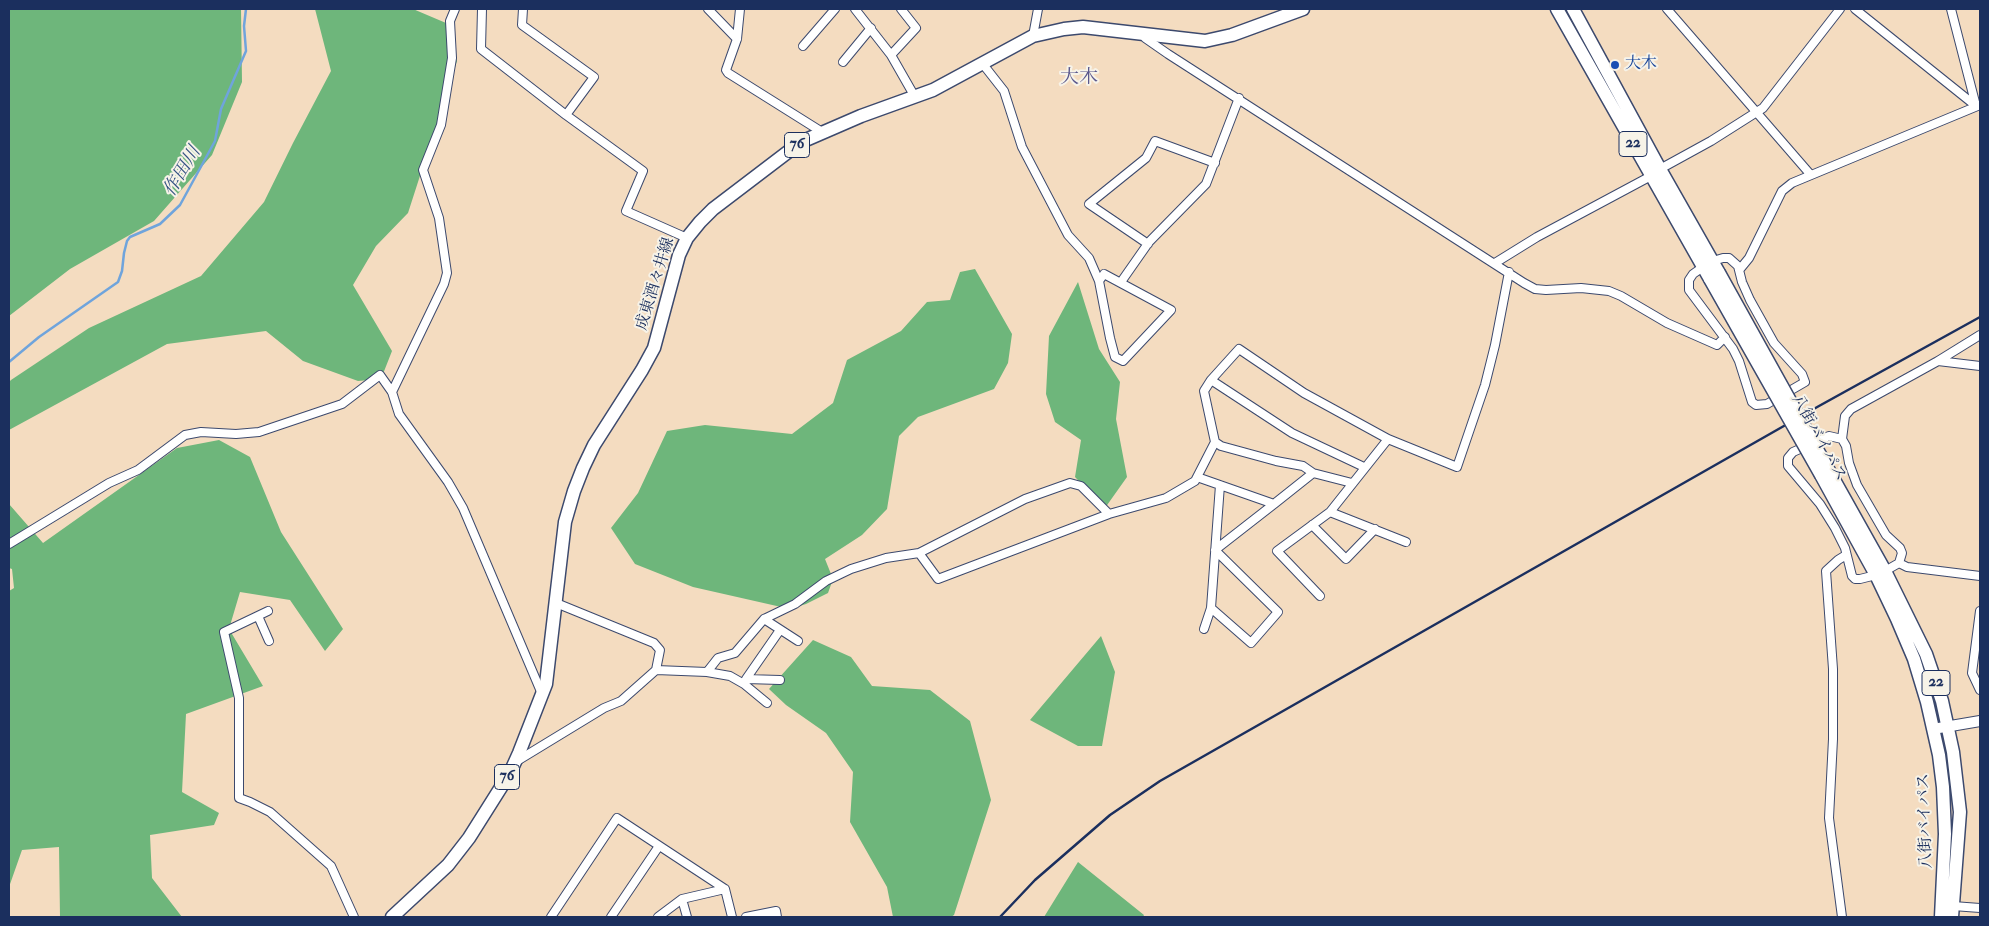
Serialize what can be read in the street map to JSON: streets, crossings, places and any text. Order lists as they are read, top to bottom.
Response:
{
  "streets": {
    "main road": [
      "22",
      "76",
      "成東酒々井線",
      "八街バイパス"
    ]
  },
  "districts": ["大木"],
  "water": ["作田川"],
  "places": ["大木"]
}
